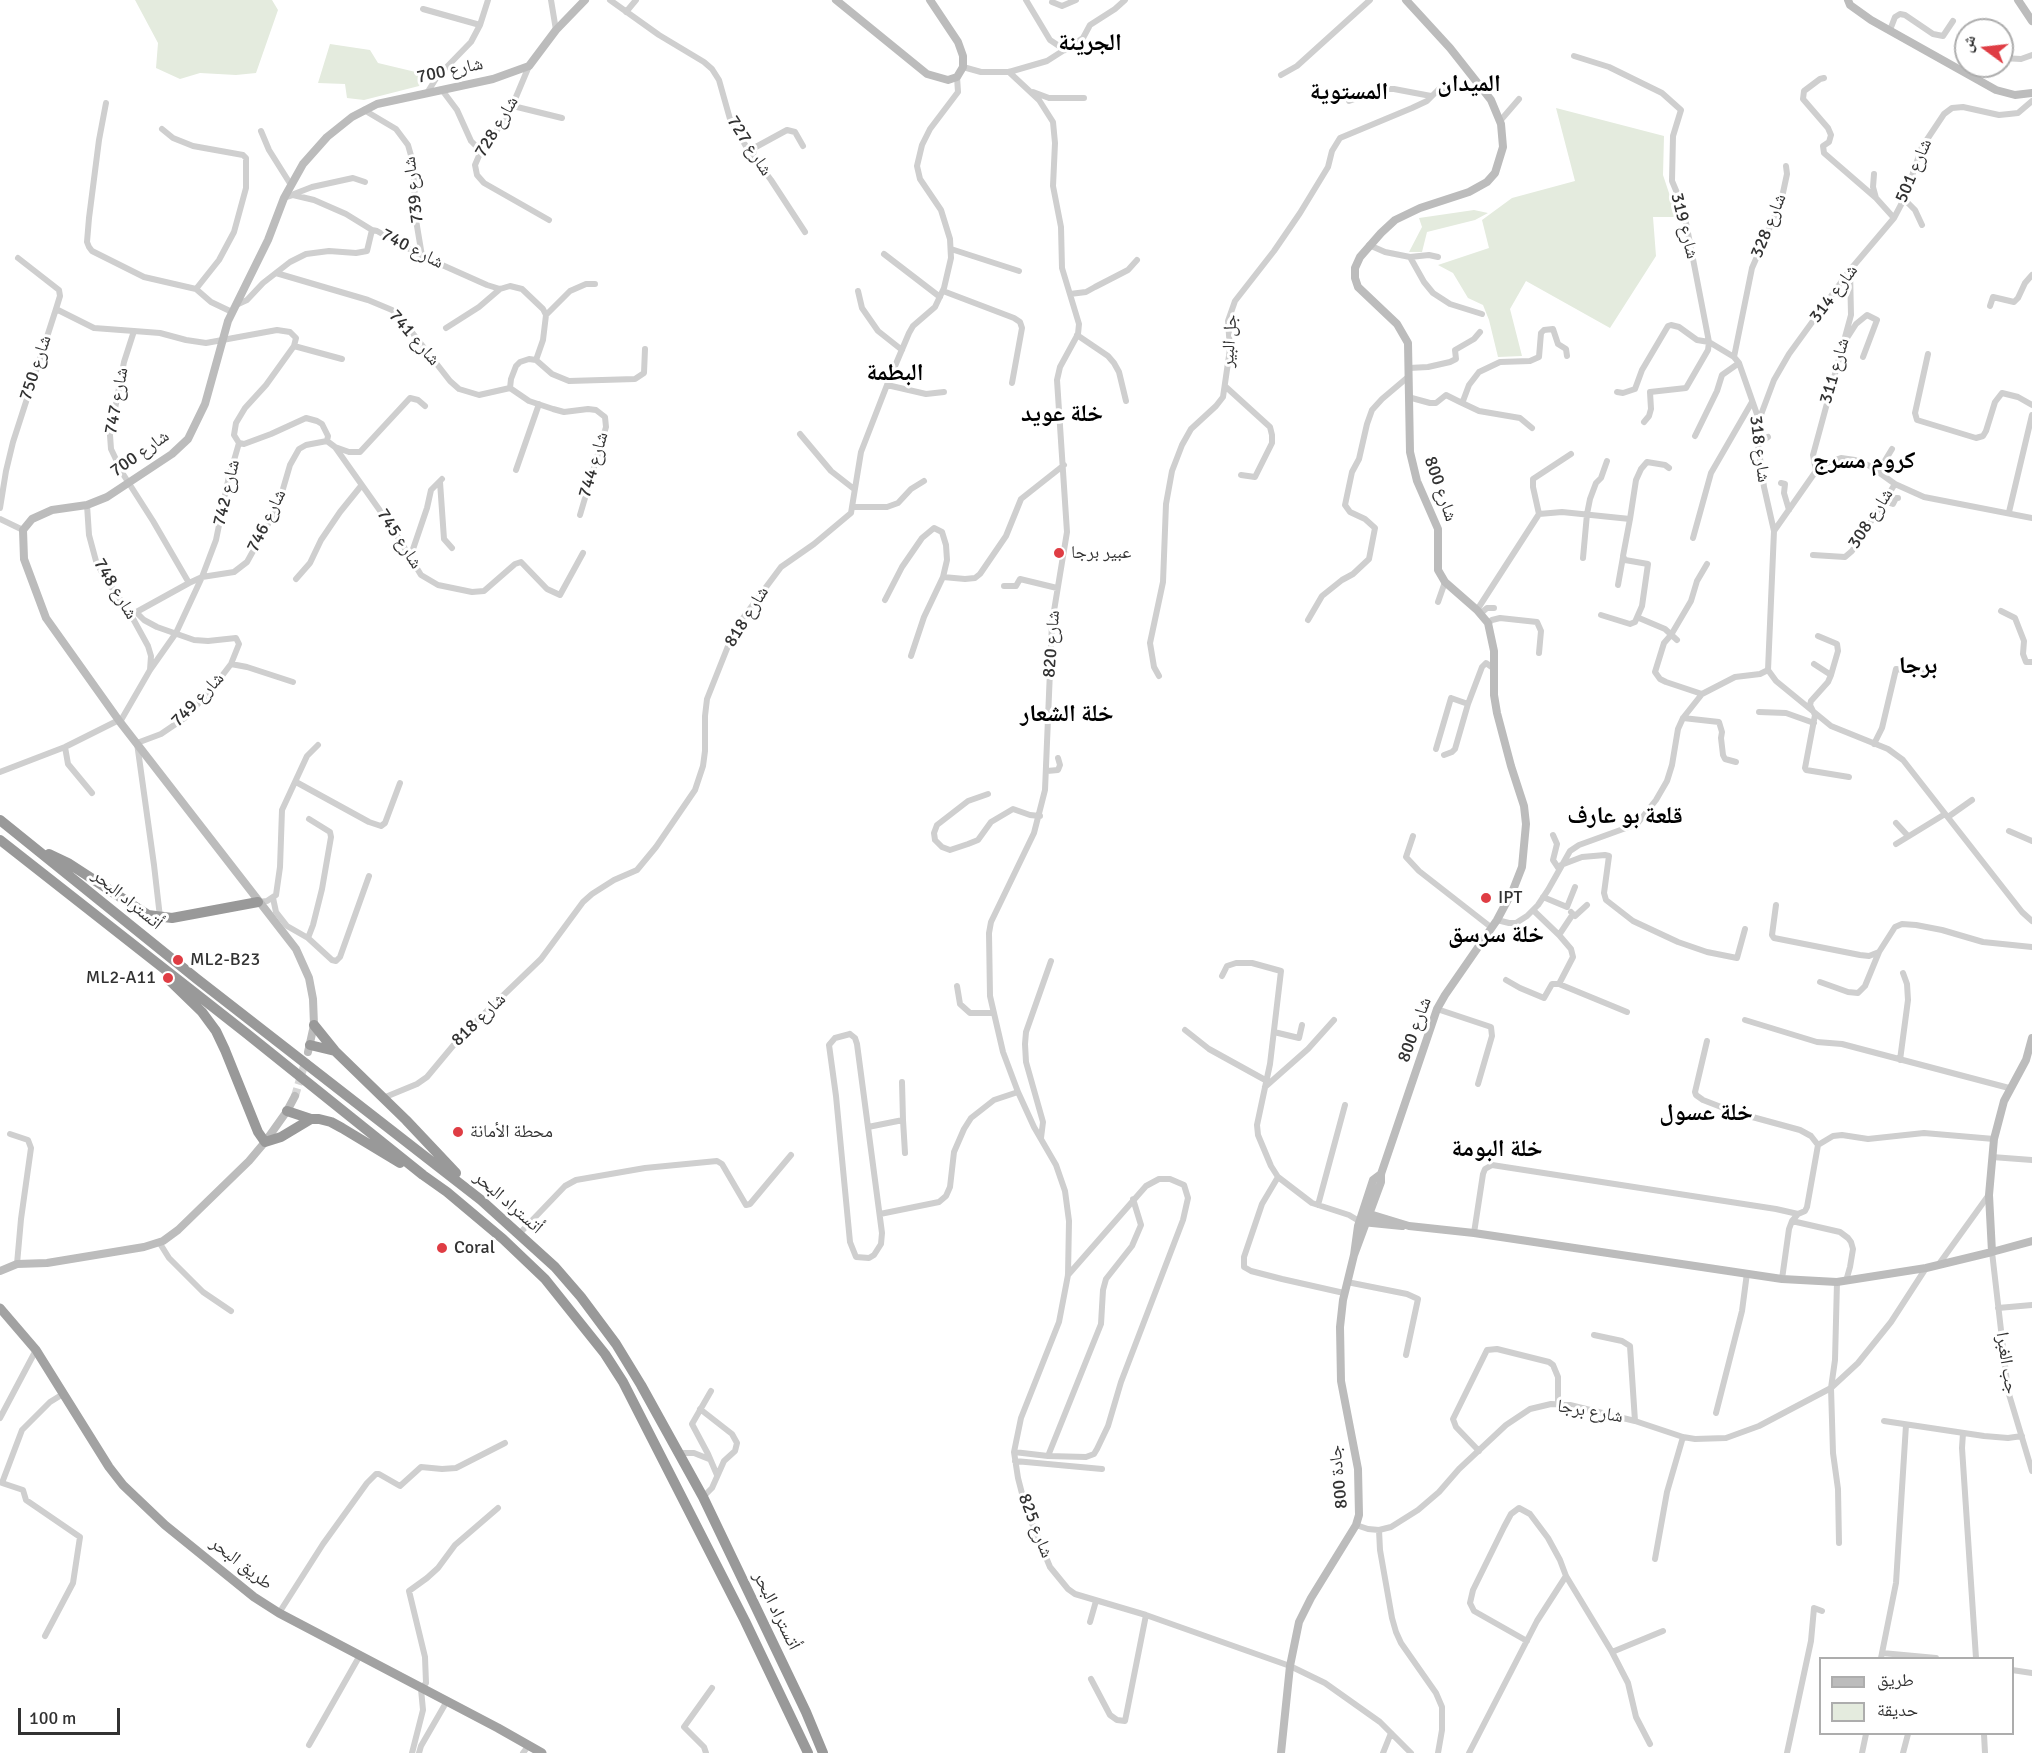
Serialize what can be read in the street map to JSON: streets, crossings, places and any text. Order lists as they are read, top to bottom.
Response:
{
  "streets": {
    "highway": ["أتستراد البحر", "طريق البحر"],
    "main road": ["شارع 700", "شارع 800", "جادة 800"],
    "street": [
      "شارع 728",
      "شارع 727",
      "شارع 501",
      "شارع 739",
      "شارع 319",
      "شارع 328",
      "شارع 740",
      "شارع 314",
      "شارع 741",
      "جل البير",
      "شارع 750",
      "شارع 311",
      "شارع 747",
      "شارع 318",
      "شارع 744",
      "شارع 742",
      "شارع 308",
      "شارع 746",
      "شارع 745",
      "شارع 748",
      "شارع 818",
      "شارع 820",
      "شارع 749",
      "جب الغبرا",
      "شارع برجا",
      "شارع 825"
    ]
  },
  "crossings": [
    ["شارع 700", "شارع 728"],
    ["شارع 700", "شارع 739"],
    ["شارع 700", "شارع 740"],
    ["شارع 700", "شارع 747"],
    ["شارع 700", "شارع 748"],
    ["شارع 501", "شارع 314"],
    ["شارع 739", "شارع 740"],
    ["شارع 319", "شارع 318"],
    ["شارع 328", "شارع 318"],
    ["شارع 740", "شارع 741"],
    ["شارع 314", "شارع 311"],
    ["شارع 314", "شارع 318"],
    ["شارع 741", "شارع 744"],
    ["جل البير", "شارع 800"],
    ["شارع 747", "شارع 746"],
    ["شارع 800", "جادة 800"],
    ["شارع 742", "شارع 746"],
    ["شارع 742", "شارع 748"],
    ["شارع 820", "شارع 825"],
    ["جادة 800", "شارع 825"]
  ],
  "districts": [
    "الجرينة",
    "الميدان",
    "المستوية",
    "البطمة",
    "خلة عويد",
    "كروم مسرج",
    "برجا",
    "خلة الشعار",
    "قلعة بو عارف",
    "خلة سرسق",
    "خلة عسول",
    "خلة البومة"
  ],
  "places": [
    "عبير برجا",
    "IPT",
    "ML2-B23",
    "ML2-A11",
    "محطة الأمانة",
    "Coral"
  ],
  "legend": ["طريق", "حديقة"],
  "scale_bar": "100 m",
  "north": "left"
}
